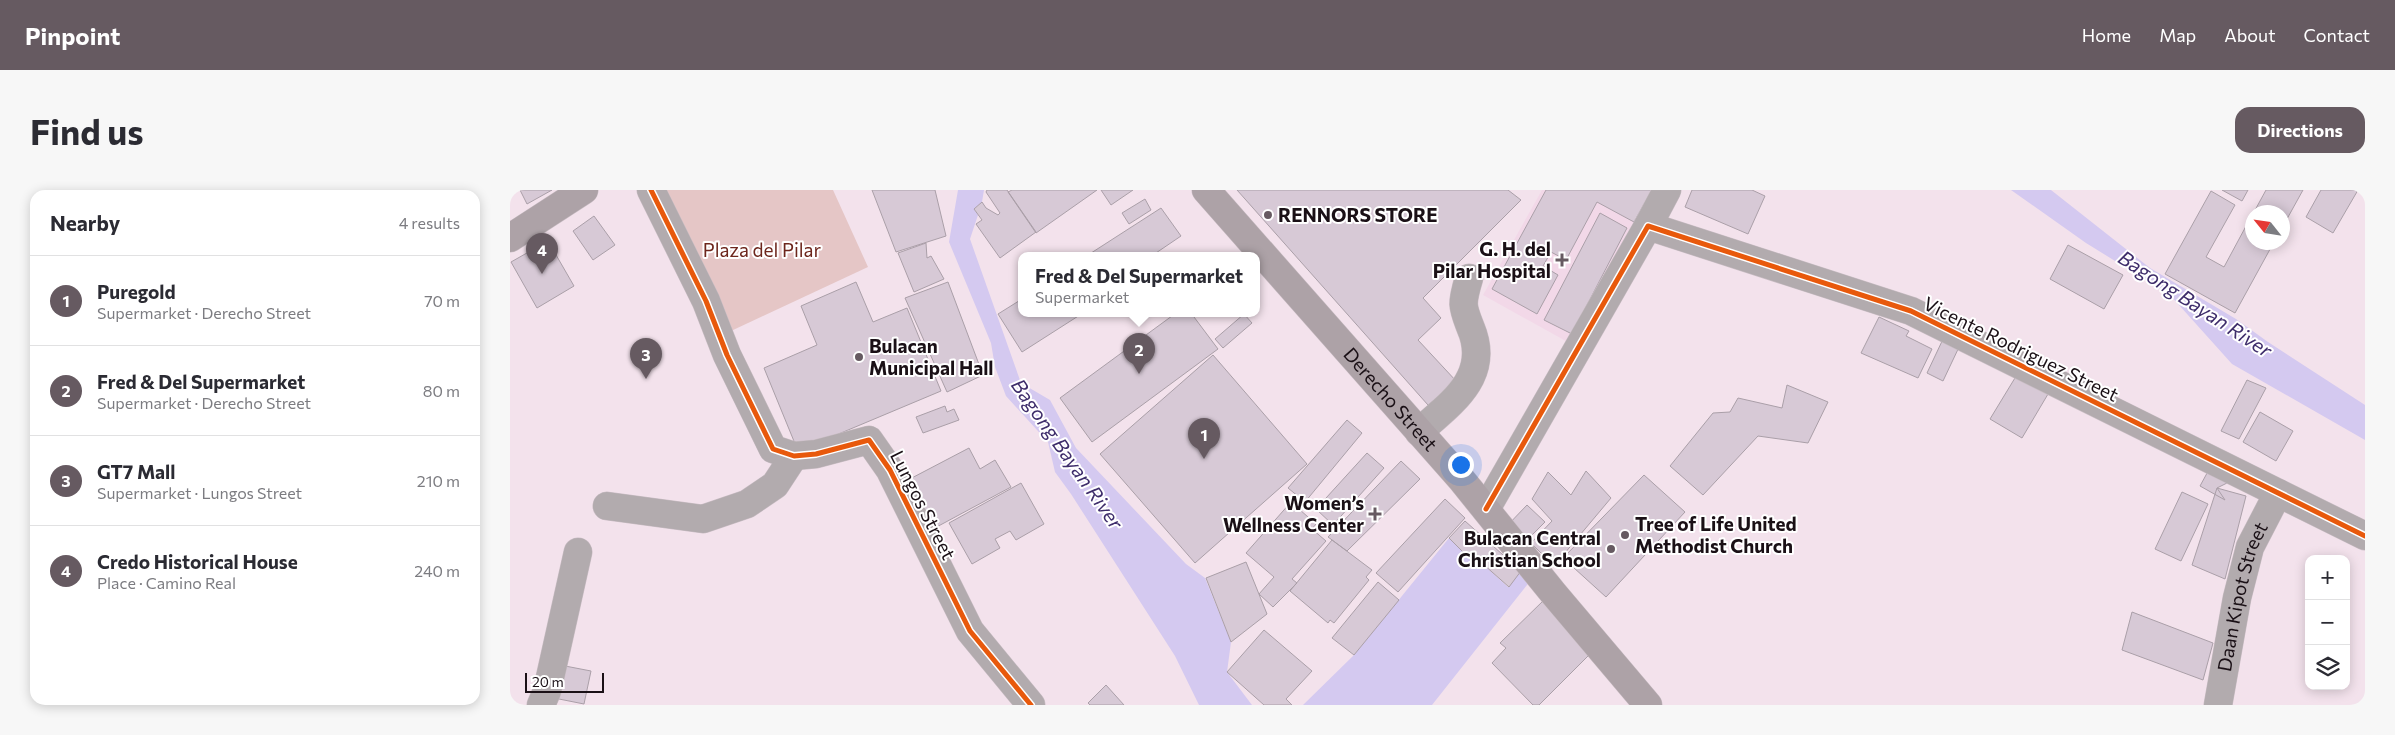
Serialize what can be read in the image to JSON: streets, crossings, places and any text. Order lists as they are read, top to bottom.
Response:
{
  "streets": {
    "main road": ["Derecho Street"],
    "street": ["Vicente Rodriguez Street", "Lungos Street", "Daan Kipot Street"]
  },
  "crossings": [
    ["Vicente Rodriguez Street", "Daan Kipot Street"]
  ],
  "water": ["Bagong Bayan River"],
  "parks": ["Plaza del Pilar"],
  "places": {
    "other": [
      "RENNORS STORE",
      "Bulacan Municipal Hall",
      "Tree of Life United Methodist Church",
      "Bulacan Central Christian School"
    ],
    "health": ["G. H. del Pilar Hospital", "Women’s Wellness Center"]
  },
  "scale_bar": "20 m",
  "north": "top left",
  "page": {
    "header": "Pinpoint",
    "nav": [
      "Home",
      "Map",
      "About",
      "Contact"
    ],
    "buttons": "Directions",
    "title": "Find us",
    "heading": ["Nearby", "4 results"],
    "pins": [
      "4",
      "2",
      "3",
      "1"
    ],
    "popup": ["Fred & Del Supermarket", "Supermarket"],
    "list": [
      {
        "mark": "1",
        "name": "Puregold",
        "note": "Supermarket · Derecho Street",
        "value": "70 m"
      },
      {
        "mark": "2",
        "name": "Fred & Del Supermarket",
        "note": "Supermarket · Derecho Street",
        "value": "80 m"
      },
      {
        "mark": "3",
        "name": "GT7 Mall",
        "note": "Supermarket · Lungos Street",
        "value": "210 m"
      },
      {
        "mark": "4",
        "name": "Credo Historical House",
        "note": "Place · Camino Real",
        "value": "240 m"
      }
    ],
    "map_buttons": ["+", "−"],
    "scale": "20 m"
  }
}
